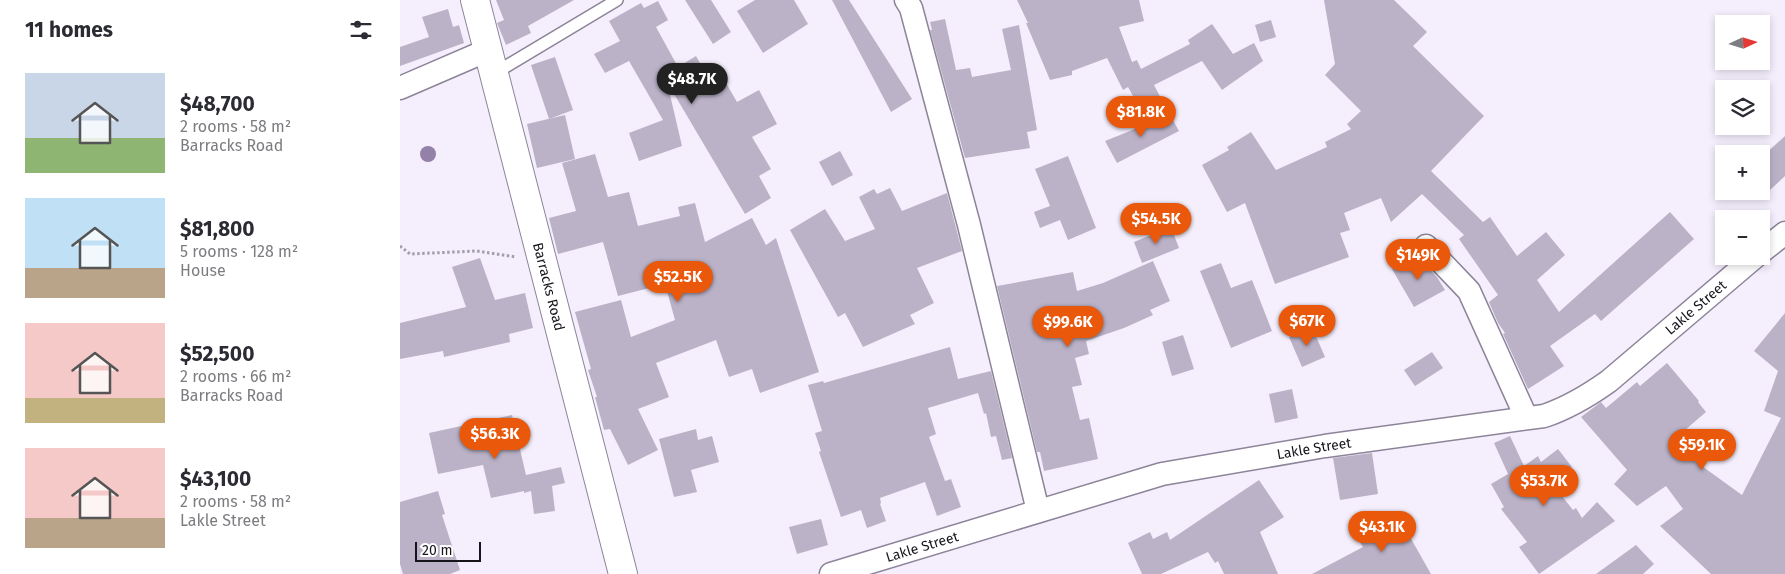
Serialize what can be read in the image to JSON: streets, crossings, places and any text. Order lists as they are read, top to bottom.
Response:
{
  "streets": {
    "street": ["Barracks Road", "Lakle Street"]
  },
  "scale_bar": "20 m",
  "north": "right",
  "page": {
    "heading": "11 homes",
    "map_buttons": ["+", "−"],
    "list": [
      {
        "name": "$48,700",
        "note": "2 rooms · 58 m² · Barracks Road"
      },
      {
        "name": "$81,800",
        "note": "5 rooms · 128 m² · House"
      },
      {
        "name": "$52,500",
        "note": "2 rooms · 66 m² · Barracks Road"
      },
      {
        "name": "$43,100",
        "note": "2 rooms · 58 m² · Lakle Street"
      }
    ],
    "price": [
      "$48.7K",
      "$81.8K",
      "$54.5K",
      "$149K",
      "$52.5K",
      "$67K",
      "$99.6K",
      "$56.3K",
      "$59.1K",
      "$53.7K",
      "$43.1K"
    ],
    "scale": "20 m"
  }
}
